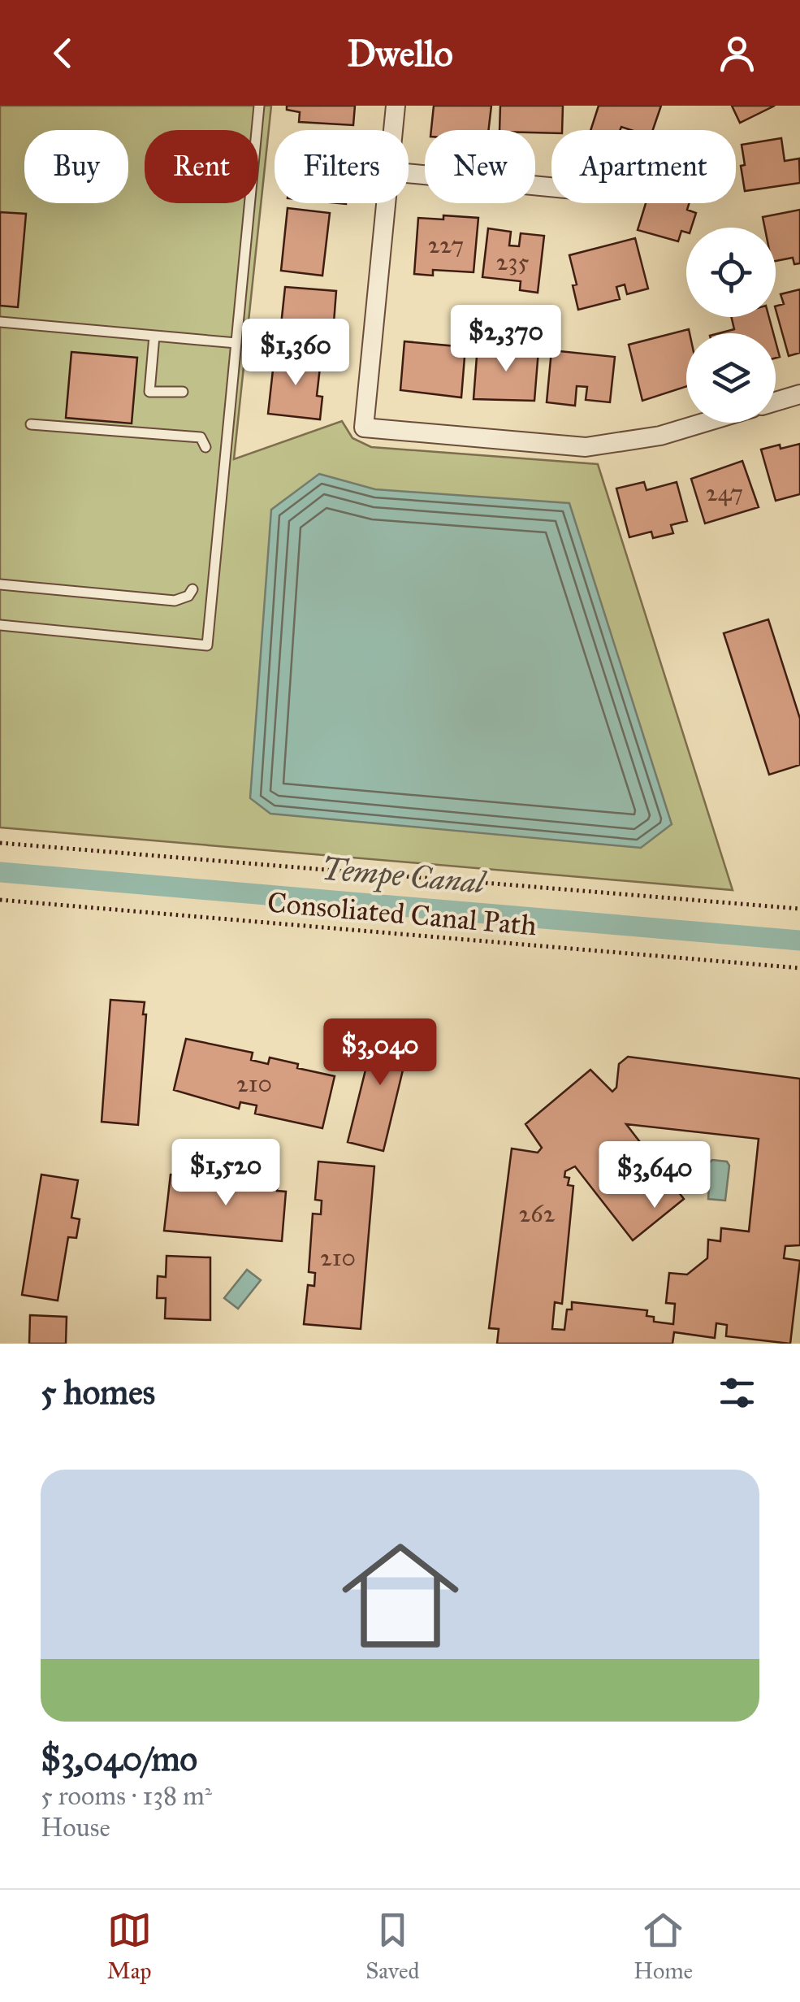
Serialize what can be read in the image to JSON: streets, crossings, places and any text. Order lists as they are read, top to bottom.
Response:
{
  "streets": {
    "path": ["Consoliated Canal Path"]
  },
  "water": ["Tempe Canal"],
  "house_numbers": [
    "227",
    "235",
    "247",
    "210",
    "262",
    "210"
  ],
  "page": {
    "header": "Dwello",
    "chip": [
      "Buy",
      "Rent",
      "Filters",
      "New",
      "Apartment"
    ],
    "price": [
      "$2,370",
      "$1,360",
      "$3,040",
      "$1,520",
      "$3,640"
    ],
    "heading": "5 homes",
    "list": [
      {
        "name": "$3,040/mo",
        "note": "5 rooms · 138 m² · House"
      }
    ],
    "tabs": ["Map", "Saved", "Home"]
  }
}
